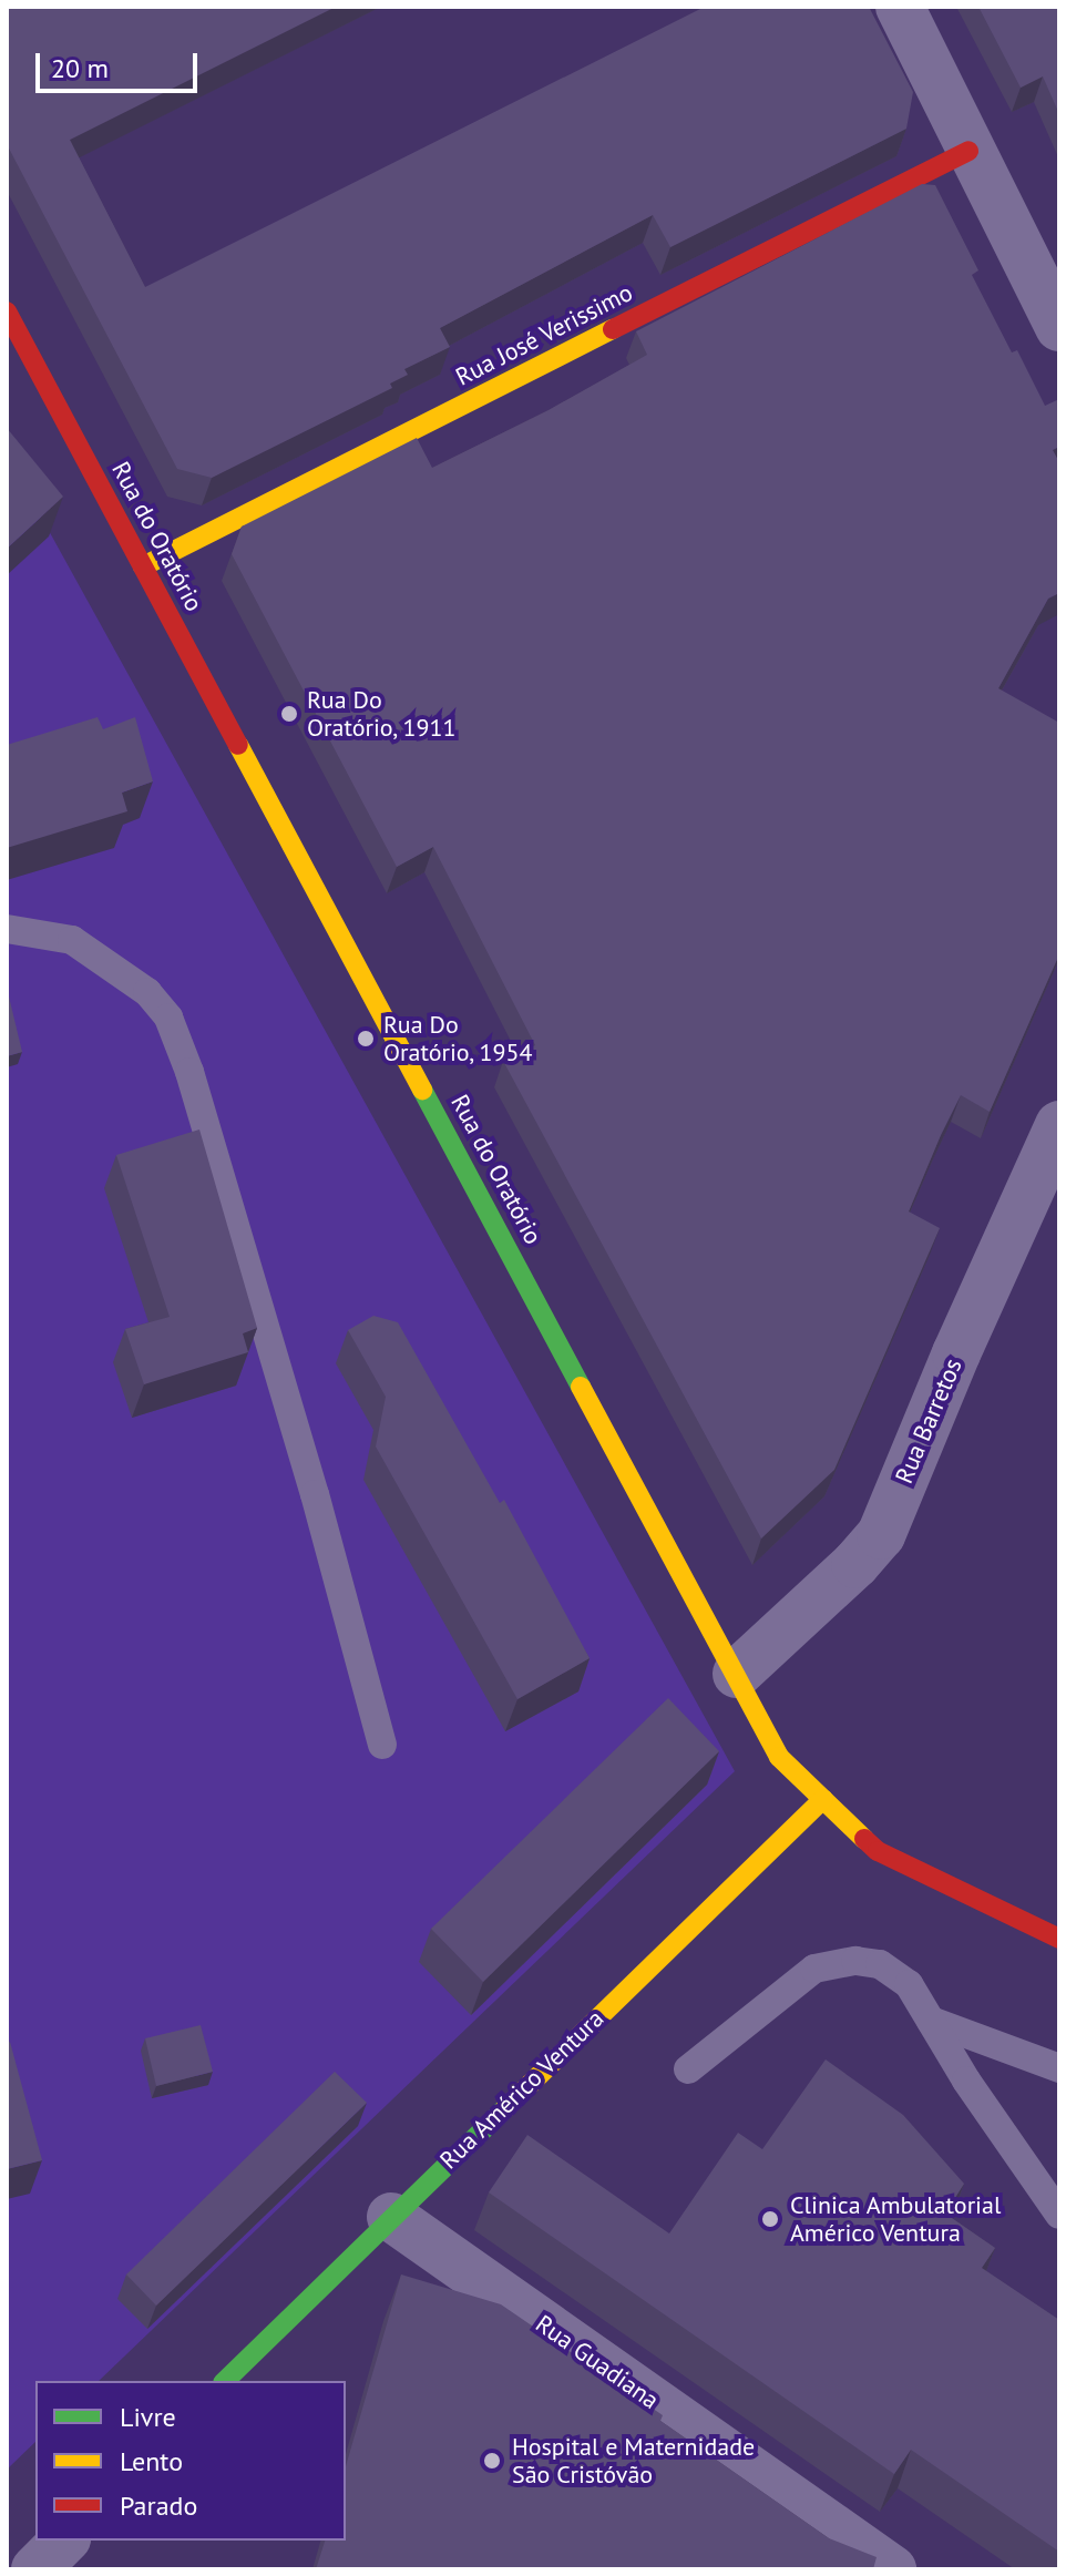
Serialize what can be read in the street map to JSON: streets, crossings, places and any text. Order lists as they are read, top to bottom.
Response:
{
  "streets": {
    "street": [
      "Rua José Verissimo",
      "Rua do Oratório",
      "Rua Barretos",
      "Rua Américo Ventura",
      "Rua Guadiana"
    ]
  },
  "crossings": [
    ["Rua José Verissimo", "Rua do Oratório"],
    ["Rua do Oratório", "Rua Barretos"],
    ["Rua do Oratório", "Rua Américo Ventura"],
    ["Rua Américo Ventura", "Rua Guadiana"]
  ],
  "places": [
    "Rua Do Oratório, 1911",
    "Rua Do Oratório, 1954",
    "Clinica Ambulatorial Américo Ventura",
    "Hospital e Maternidade São Cristóvão"
  ],
  "legend": ["Livre", "Lento", "Parado"],
  "scale_bar": "20 m"
}
